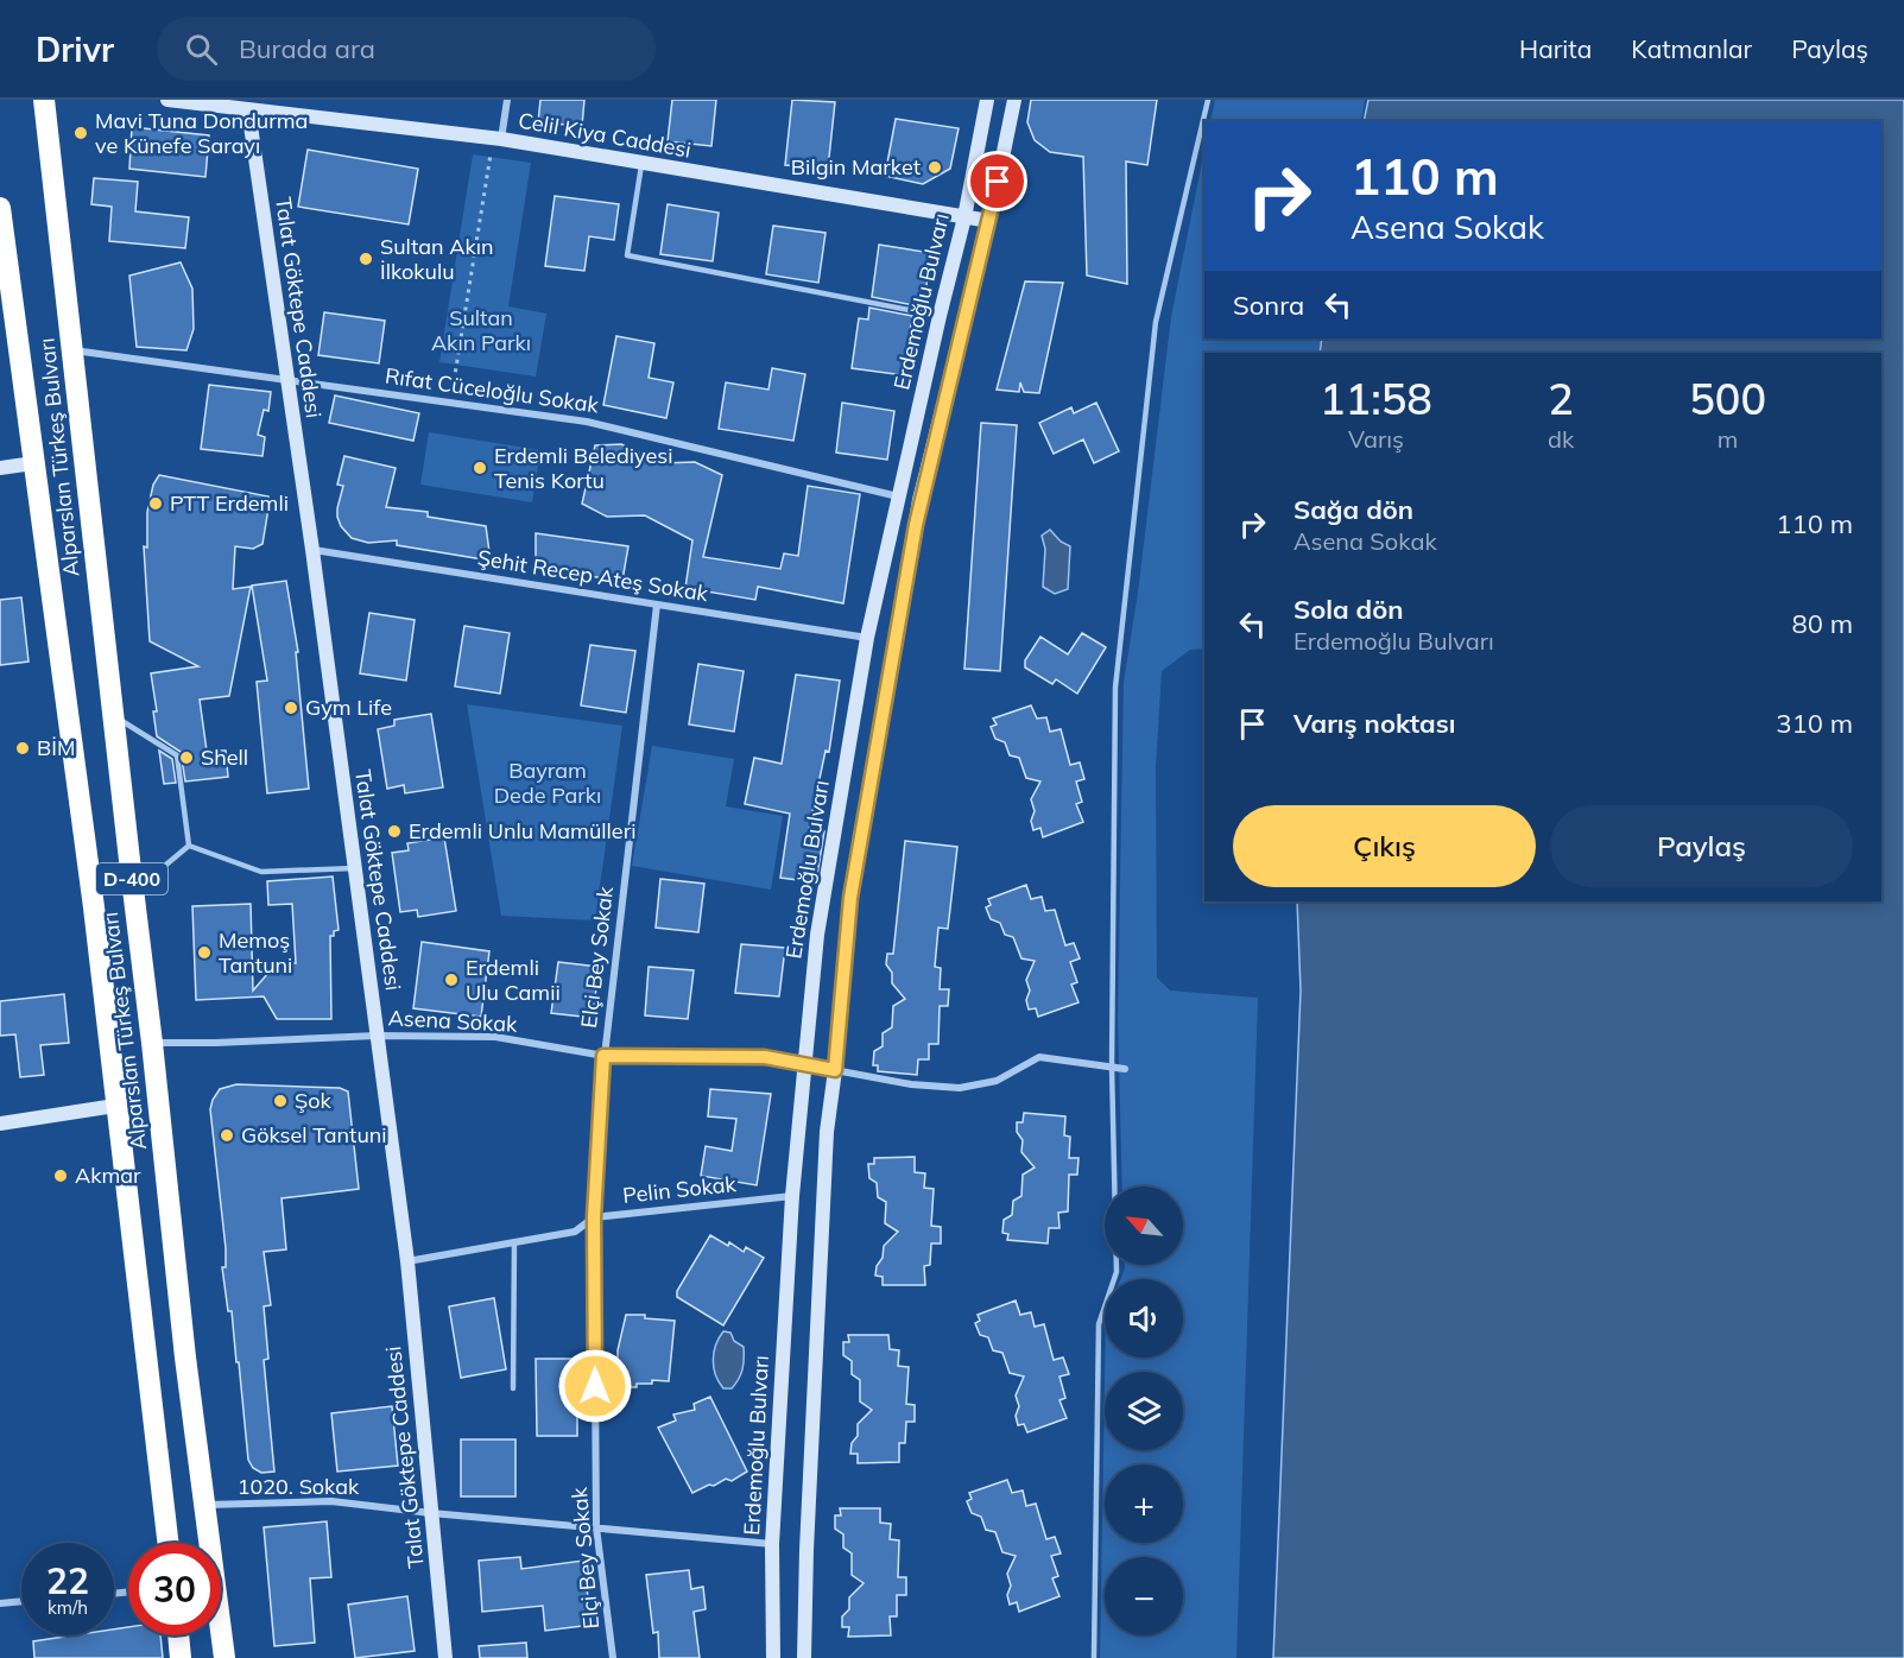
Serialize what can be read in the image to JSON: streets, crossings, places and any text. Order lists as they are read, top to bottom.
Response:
{
  "streets": {
    "highway": ["Alparslan Türkeş Bulvarı", "D-400"],
    "main road": ["Celil Kiya Caddesi", "Erdemoğlu Bulvarı", "Talat Göktepe Caddesi"],
    "street": [
      "Rıfat Cüceloğlu Sokak",
      "Şehit Recep Ateş Sokak",
      "Elçi Bey Sokak",
      "Asena Sokak",
      "Pelin Sokak",
      "1020. Sokak"
    ]
  },
  "crossings": [
    ["Celil Kiya Caddesi", "Erdemoğlu Bulvarı"],
    ["Celil Kiya Caddesi", "Talat Göktepe Caddesi"],
    ["Erdemoğlu Bulvarı", "Rıfat Cüceloğlu Sokak"],
    ["Erdemoğlu Bulvarı", "Şehit Recep Ateş Sokak"],
    ["Erdemoğlu Bulvarı", "Asena Sokak"],
    ["Erdemoğlu Bulvarı", "Pelin Sokak"],
    ["Erdemoğlu Bulvarı", "1020. Sokak"],
    ["Talat Göktepe Caddesi", "Rıfat Cüceloğlu Sokak"],
    ["Talat Göktepe Caddesi", "Şehit Recep Ateş Sokak"],
    ["Talat Göktepe Caddesi", "Asena Sokak"],
    ["Talat Göktepe Caddesi", "Pelin Sokak"],
    ["Talat Göktepe Caddesi", "1020. Sokak"],
    ["Rıfat Cüceloğlu Sokak", "Alparslan Türkeş Bulvarı"],
    ["Alparslan Türkeş Bulvarı", "Asena Sokak"],
    ["Alparslan Türkeş Bulvarı", "1020. Sokak"],
    ["Şehit Recep Ateş Sokak", "Elçi Bey Sokak"],
    ["Elçi Bey Sokak", "Asena Sokak"],
    ["Elçi Bey Sokak", "Pelin Sokak"],
    ["Elçi Bey Sokak", "1020. Sokak"]
  ],
  "parks": ["Sultan Akın Parkı", "Bayram Dede Parkı"],
  "places": [
    "Mavi Tuna Dondurma ve Künefe Sarayı",
    "Bilgin Market",
    "Sultan Akın İlkokulu",
    "Erdemli Belediyesi Tenis Kortu",
    "PTT Erdemli",
    "Gym Life",
    "BİM",
    "Shell",
    "Erdemli Unlu Mamülleri",
    "Memoş Tantuni",
    "Erdemli Ulu Camii",
    "Şok",
    "Göksel Tantuni",
    "Akmar"
  ],
  "north": "top left",
  "page": {
    "header": "Drivr",
    "search": "Burada ara",
    "nav": ["Harita", "Katmanlar", "Paylaş"],
    "turn": ["110 m", "Asena Sokak"],
    "then": "Sonra",
    "eta": [
      "11:58",
      "Varış",
      "2",
      "dk",
      "500",
      "m"
    ],
    "list": [
      {
        "name": "Sağa dön",
        "note": "Asena Sokak",
        "value": "110 m"
      },
      {
        "name": "Sola dön",
        "note": "Erdemoğlu Bulvarı",
        "value": "80 m"
      },
      {
        "name": "Varış noktası",
        "value": "310 m"
      }
    ],
    "buttons": ["Çıkış", "Paylaş"],
    "map_buttons": ["+", "−"],
    "speed": "22 km/h",
    "limit": "30"
  }
}
